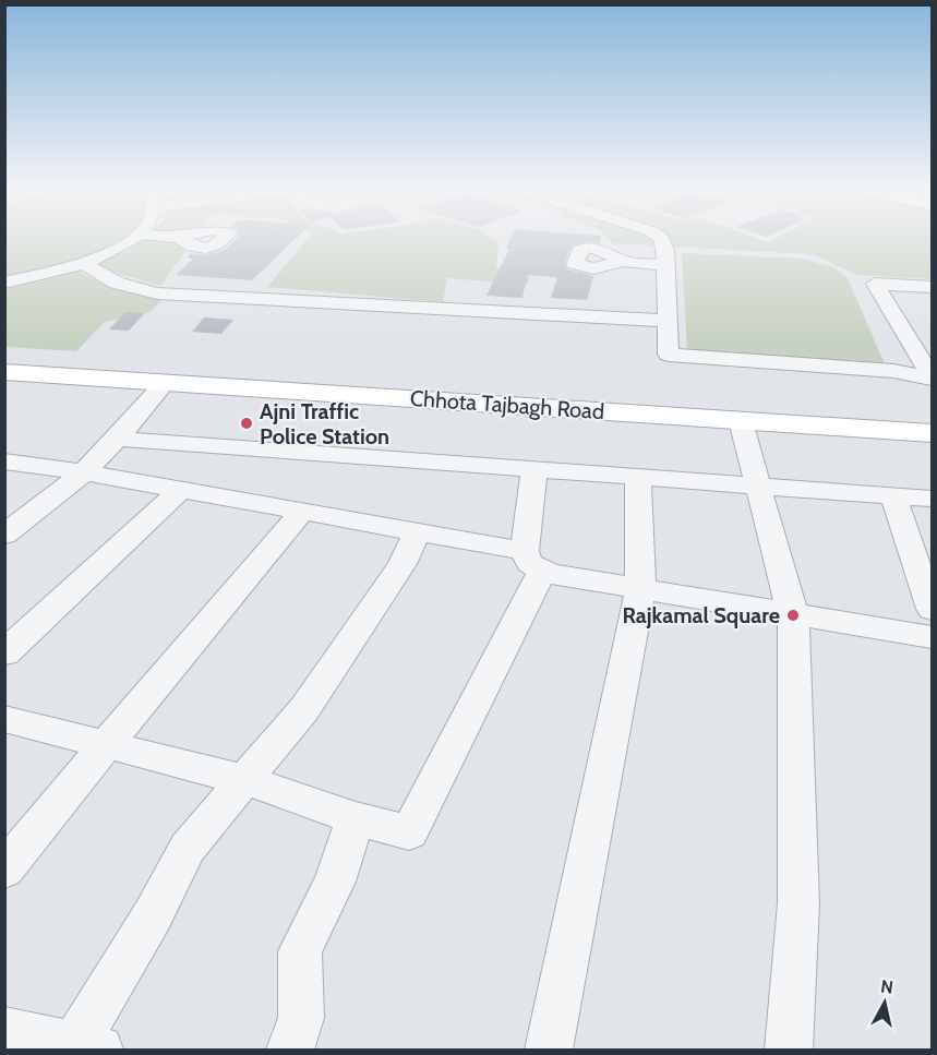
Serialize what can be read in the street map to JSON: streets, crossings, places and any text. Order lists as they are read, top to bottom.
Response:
{
  "streets": {
    "main road": ["Chhota Tajbagh Road"]
  },
  "places": ["Ajni Traffic Police Station", "Rajkamal Square"],
  "north": "top"
}
